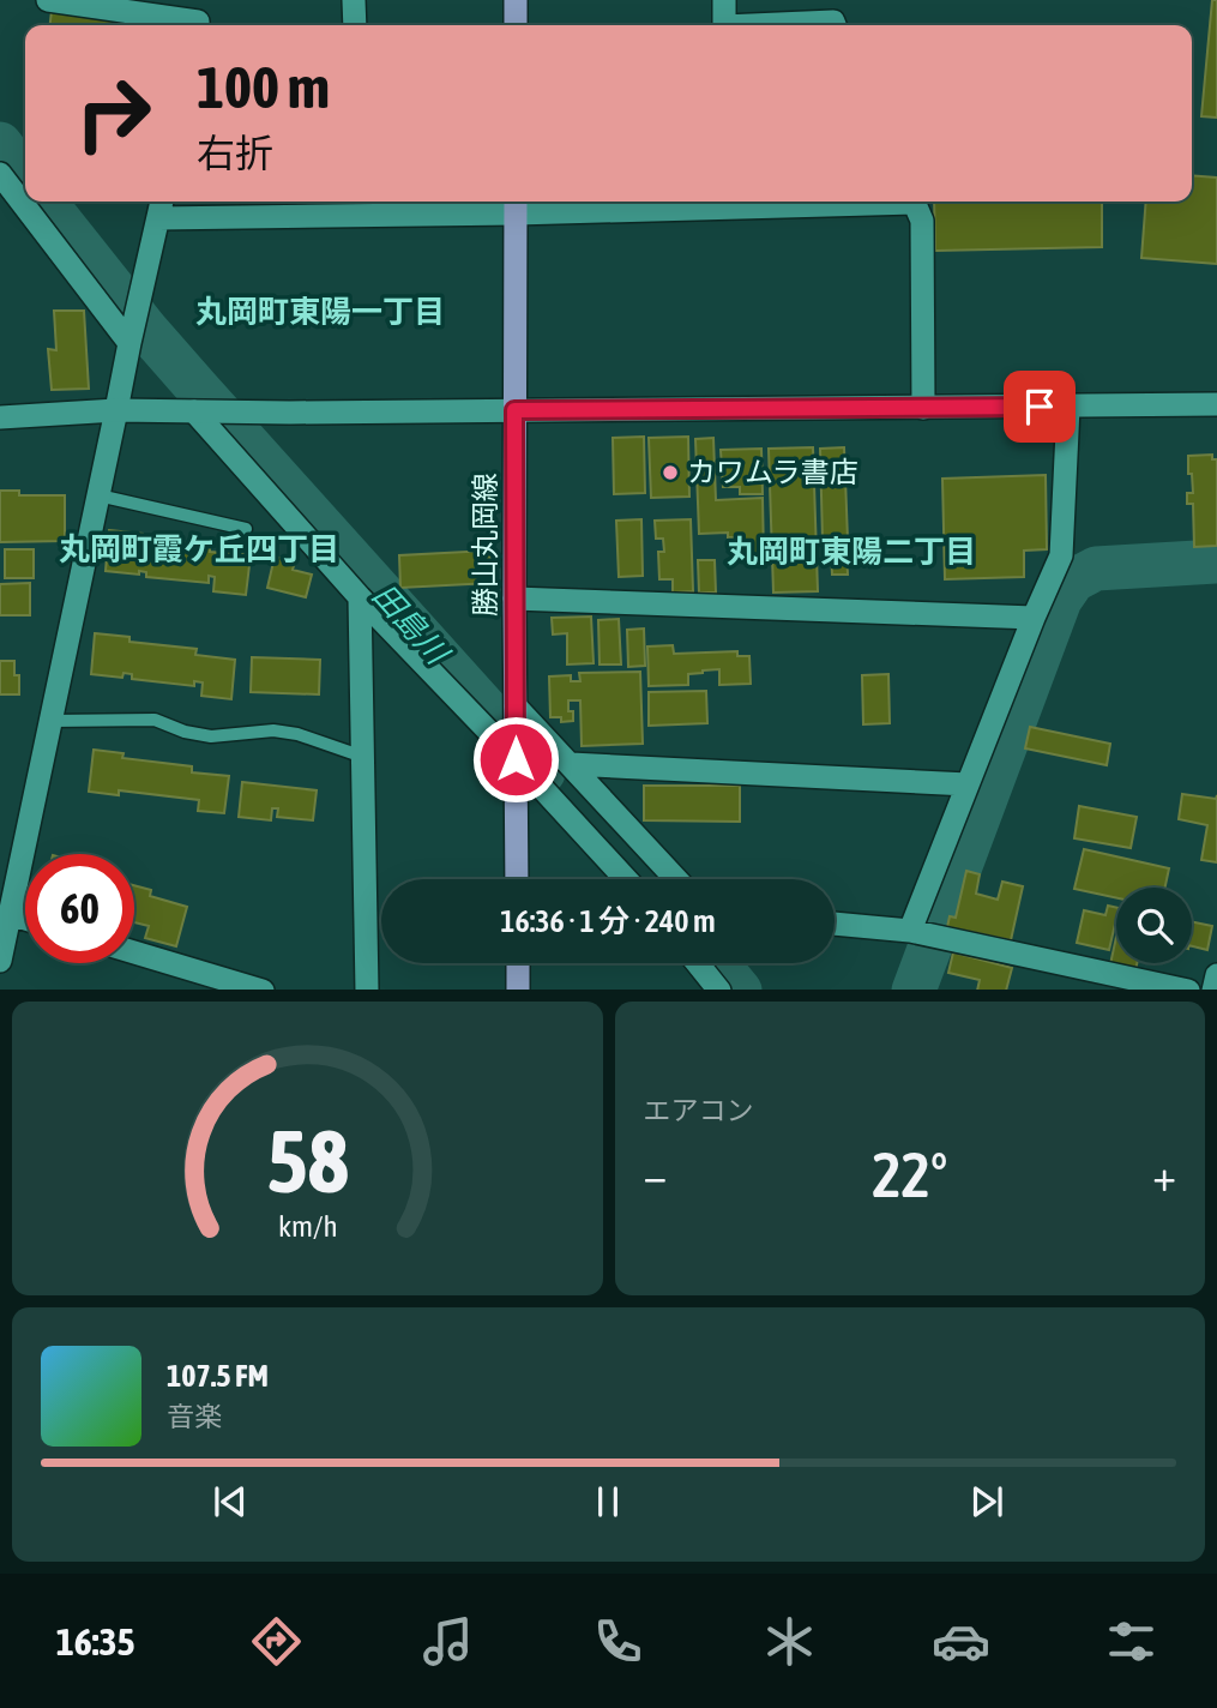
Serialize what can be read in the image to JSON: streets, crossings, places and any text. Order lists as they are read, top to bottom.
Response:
{
  "streets": {
    "main road": ["勝山丸岡線"]
  },
  "districts": ["丸岡町東陽一丁目", "丸岡町霞ケ丘四丁目", "丸岡町東陽二丁目"],
  "water": ["田島川"],
  "places": ["カワムラ書店"],
  "page": {
    "turn": ["100 m", "右折"],
    "limit": "60",
    "trip": "16:36 · 1 分 · 240 m",
    "tile": "エアコン",
    "heat": ["−", "22°", "+"],
    "song": ["107.5 FM", "音楽"],
    "tabs": "16:35",
    "gauge": ["58", "km/h"]
  }
}
